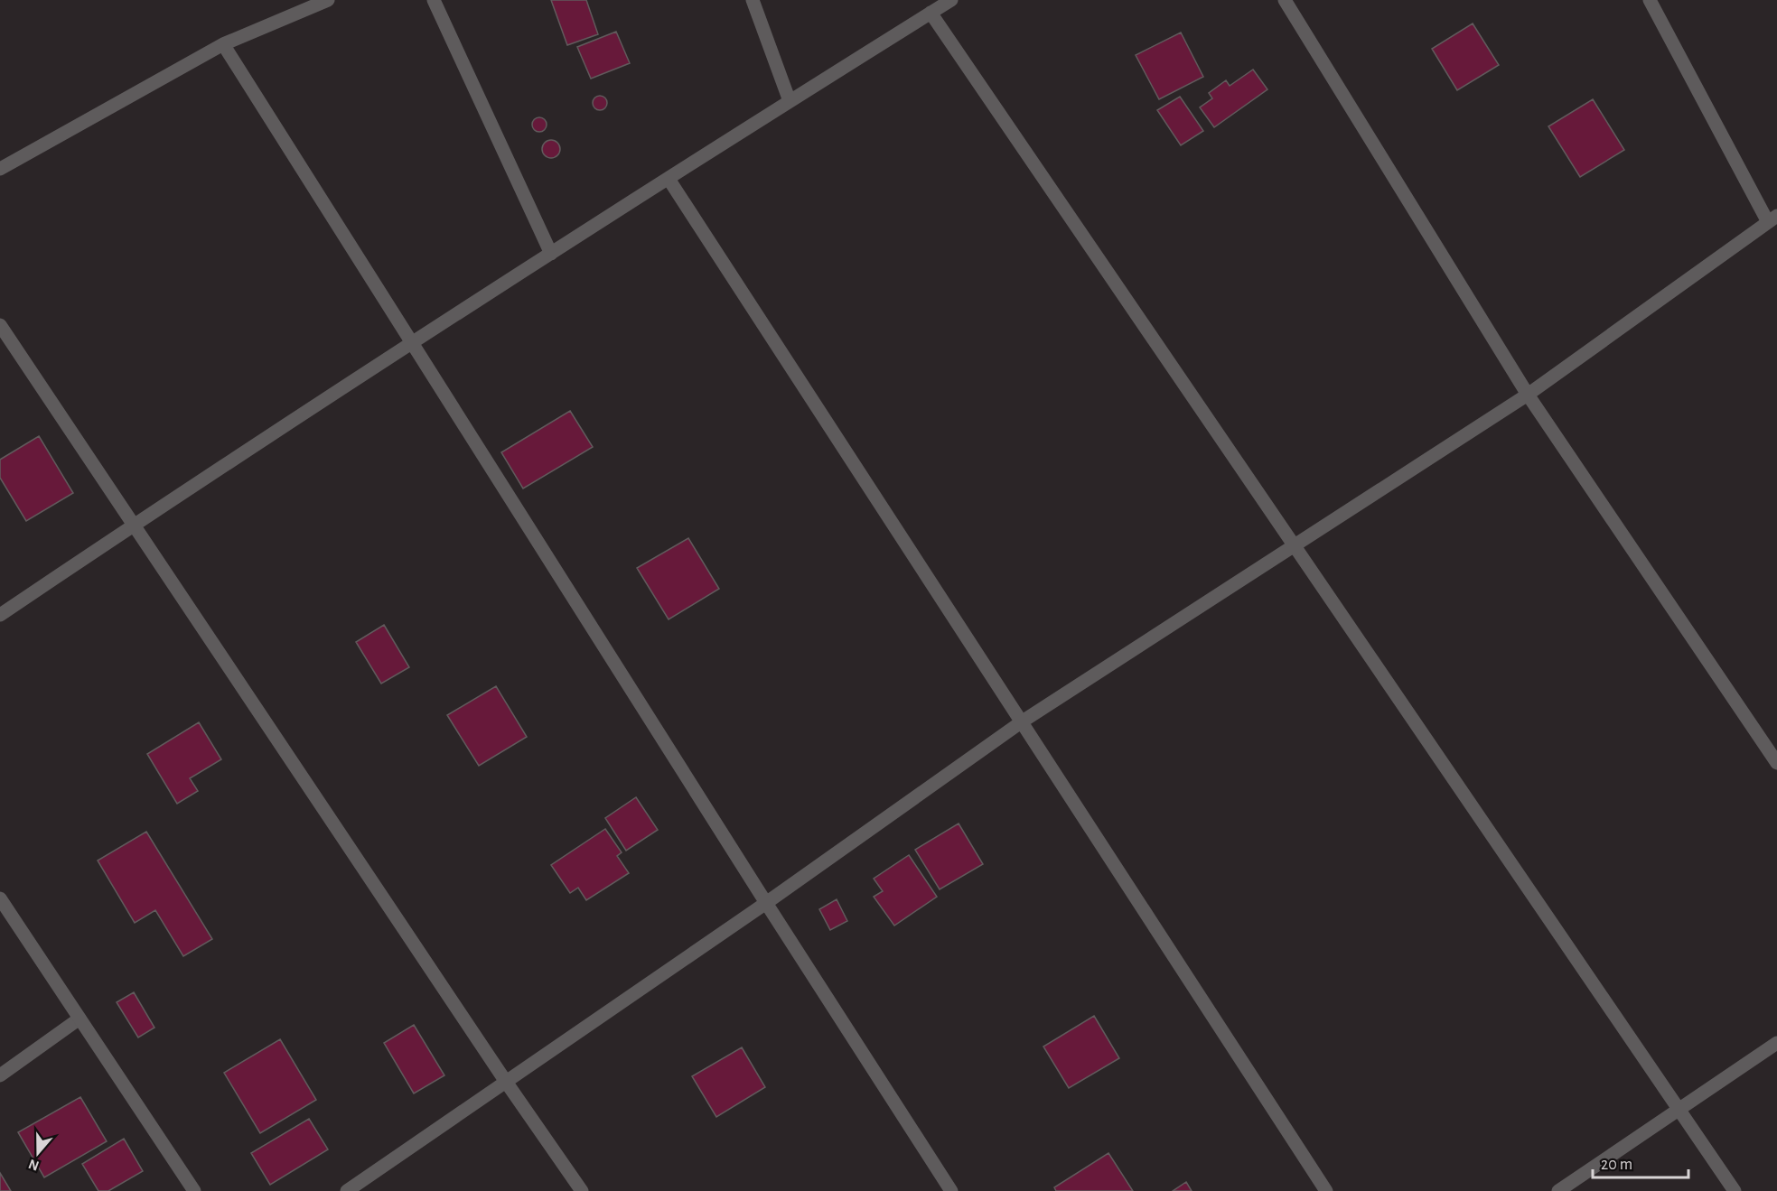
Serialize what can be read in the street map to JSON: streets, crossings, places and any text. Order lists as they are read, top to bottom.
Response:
{
  "scale_bar": "20 m",
  "north": "bottom"
}
